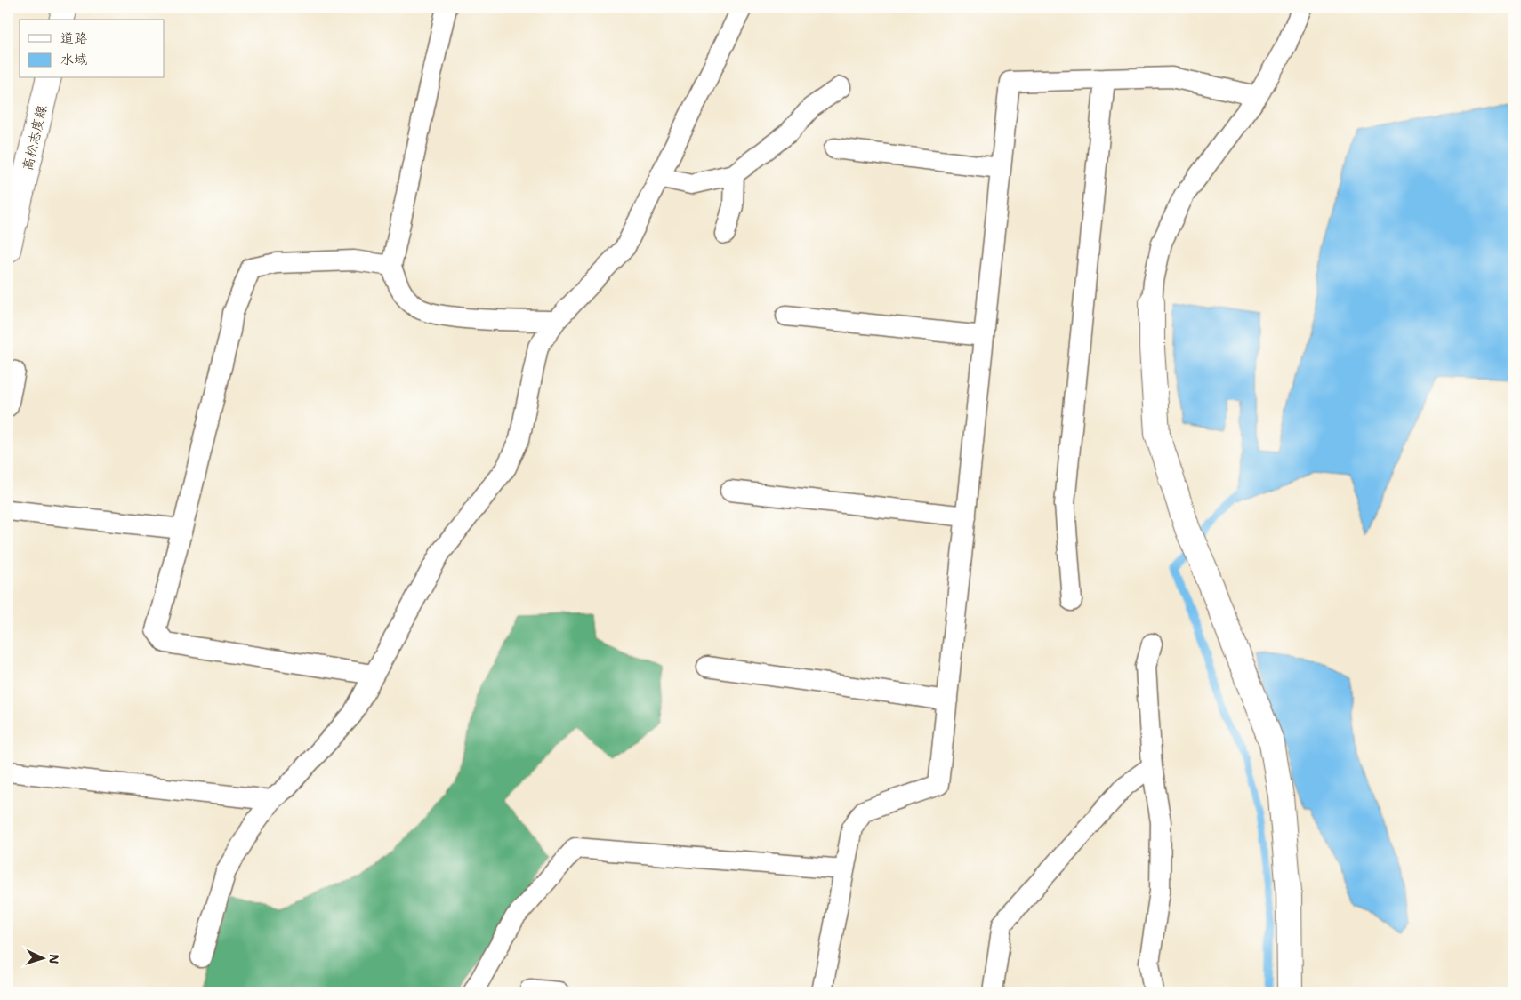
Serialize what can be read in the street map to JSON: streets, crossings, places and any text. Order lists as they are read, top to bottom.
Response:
{
  "streets": {
    "street": ["高松志度線"]
  },
  "legend": ["道路", "水域"],
  "north": "right"
}
